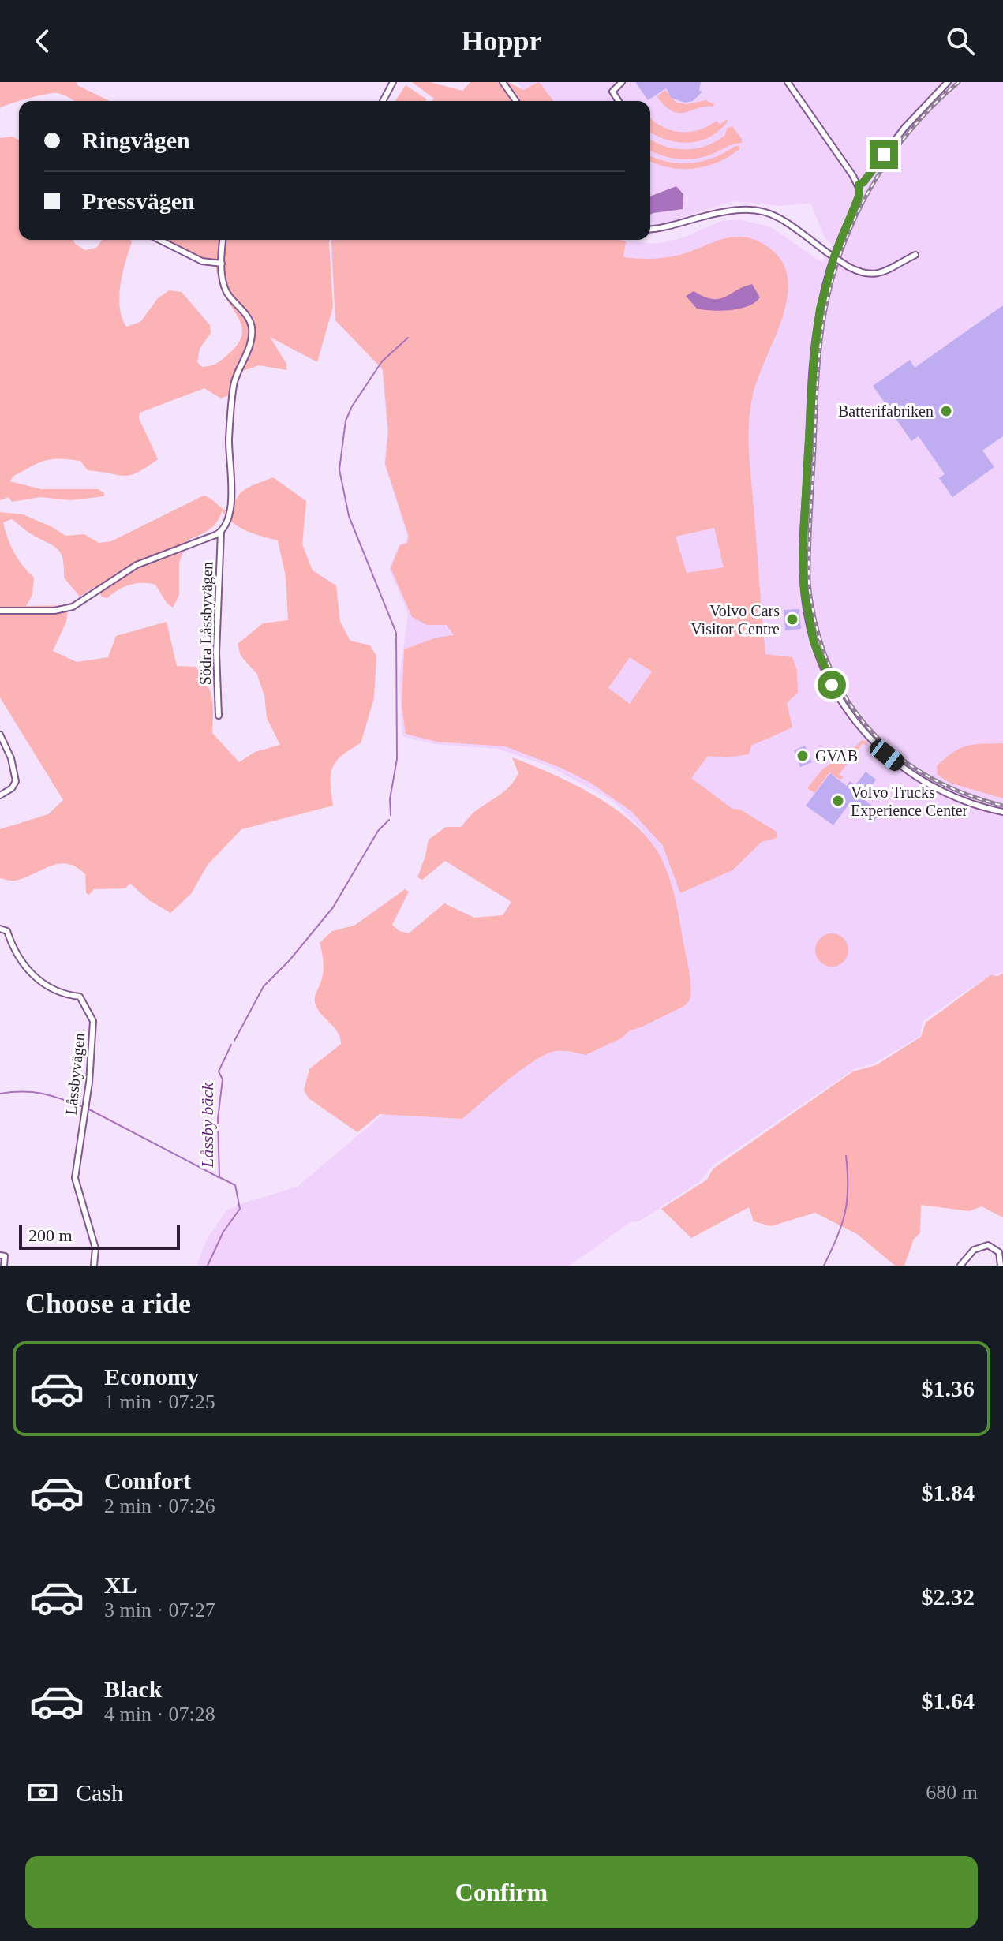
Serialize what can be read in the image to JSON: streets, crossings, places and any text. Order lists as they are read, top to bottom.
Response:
{
  "streets": {
    "street": ["Södra Låssbyvägen", "Låssbyvägen"]
  },
  "water": ["Låssby bäck"],
  "places": [
    "Batterifabriken",
    "Volvo Cars Visitor Centre",
    "GVAB",
    "Volvo Trucks Experience Center"
  ],
  "scale_bar": "200 m",
  "page": {
    "header": "Hoppr",
    "banner": ["Ringvägen", "Pressvägen"],
    "scale": "200 m",
    "heading": "Choose a ride",
    "list": [
      {
        "name": "Economy",
        "note": "1 min · 07:25",
        "value": "$1.36"
      },
      {
        "name": "Comfort",
        "note": "2 min · 07:26",
        "value": "$1.84"
      },
      {
        "name": "XL",
        "note": "3 min · 07:27",
        "value": "$2.32"
      },
      {
        "name": "Black",
        "note": "4 min · 07:28",
        "value": "$1.64"
      }
    ],
    "pay": ["Cash", "680 m"],
    "buttons": "Confirm"
  }
}
